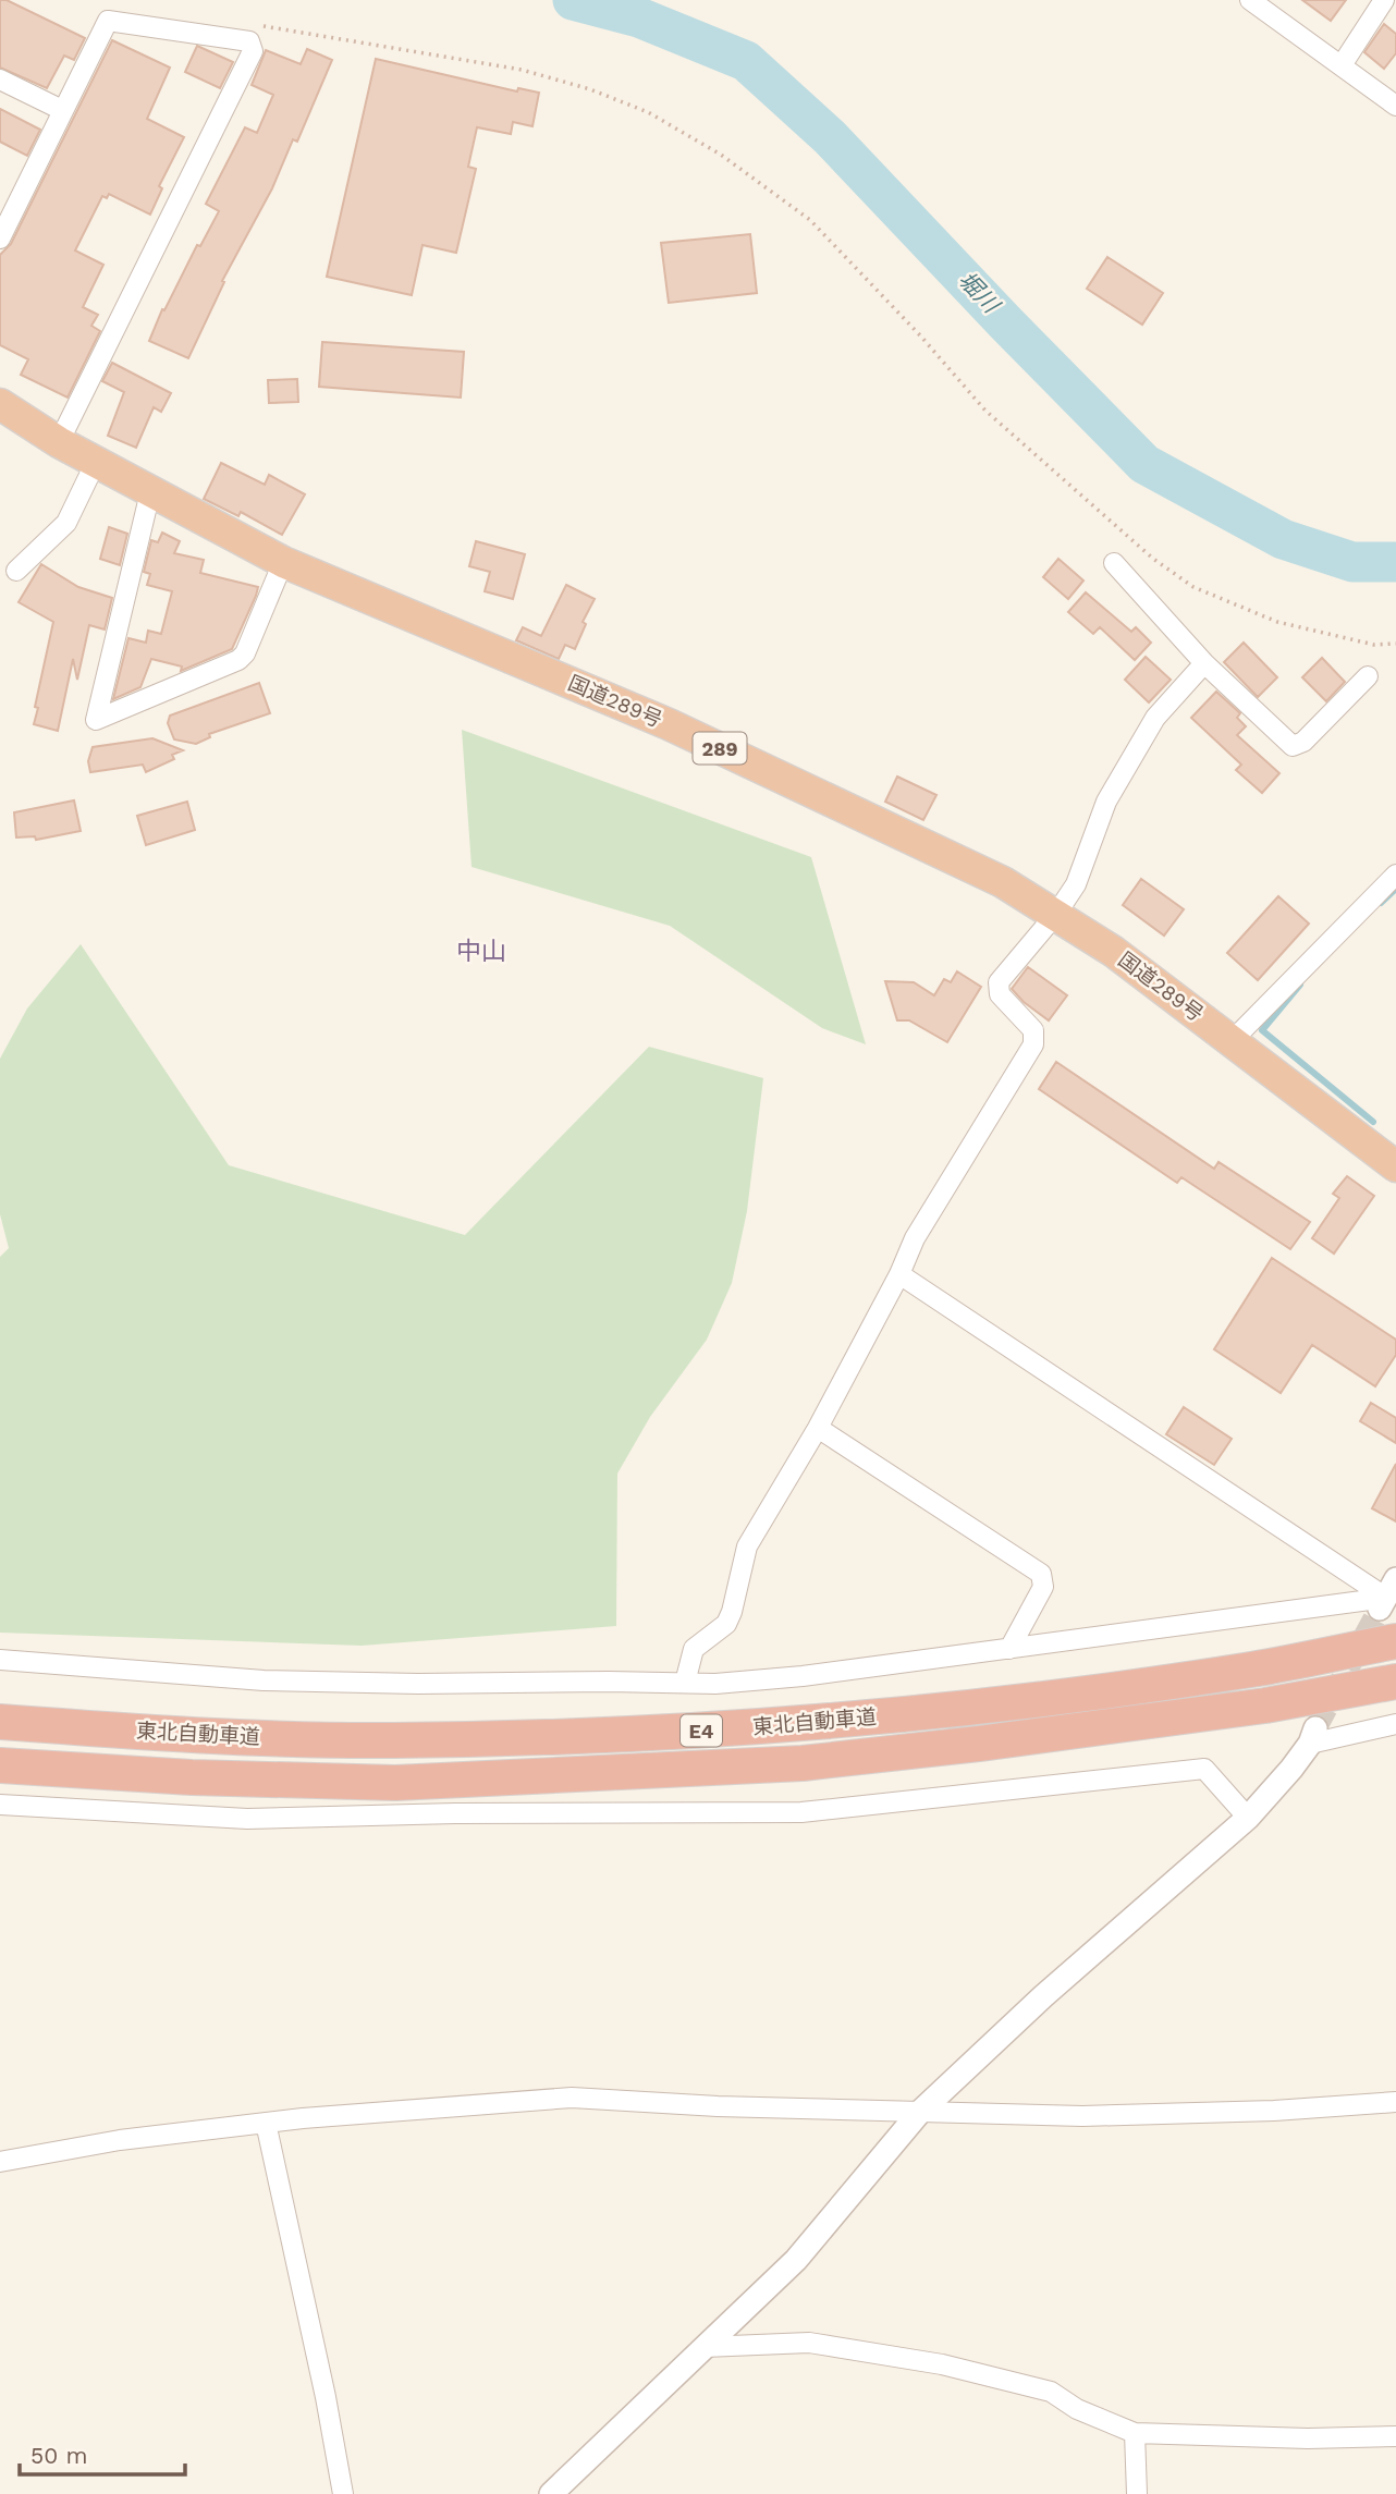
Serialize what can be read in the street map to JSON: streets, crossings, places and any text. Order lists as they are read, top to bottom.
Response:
{
  "streets": {
    "highway": [
      "国道289号",
      "289",
      "東北自動車道",
      "E4"
    ]
  },
  "districts": ["中山"],
  "water": ["堀川"],
  "scale_bar": "50 m"
}
